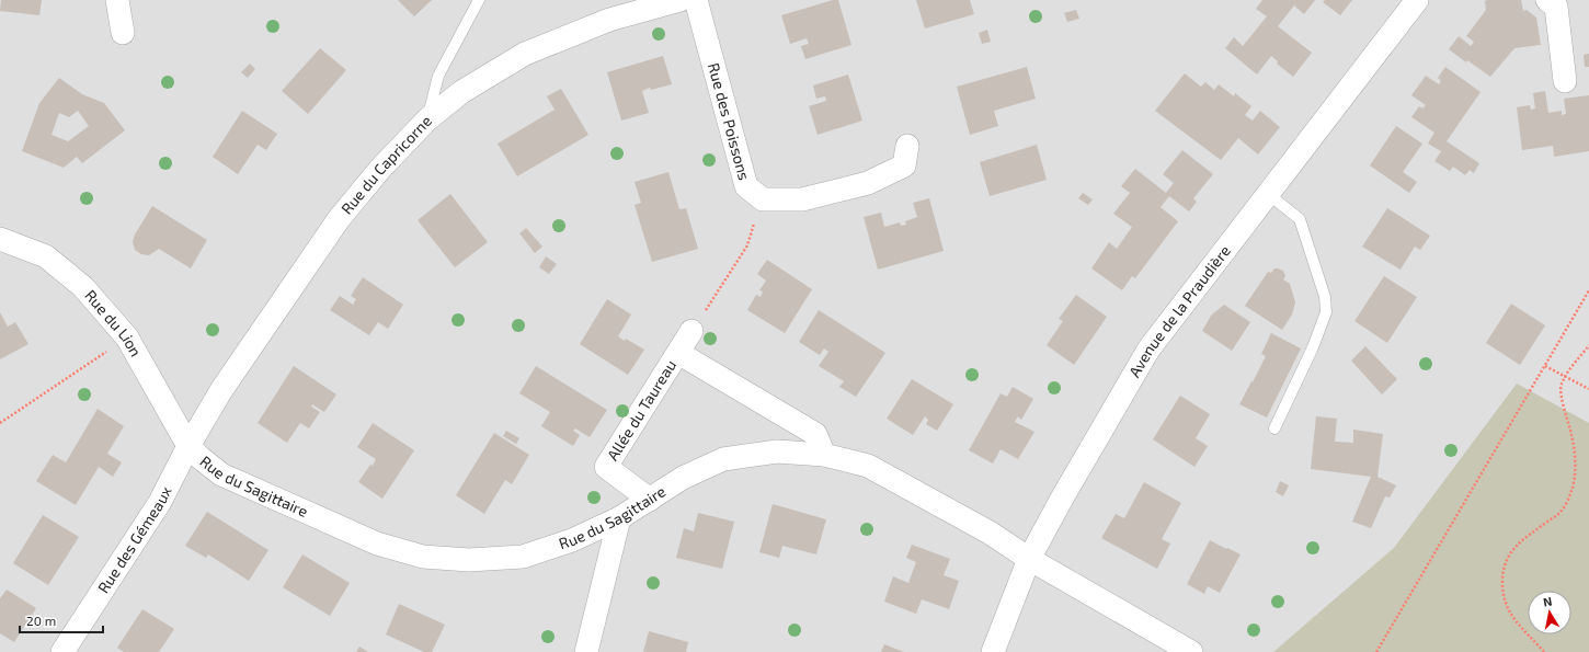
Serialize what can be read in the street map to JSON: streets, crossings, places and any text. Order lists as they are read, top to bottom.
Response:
{
  "streets": {
    "street": [
      "Rue des Poissons",
      "Rue du Capricorne",
      "Avenue de la Praudière",
      "Rue du Lion",
      "Allée du Taureau",
      "Rue du Sagittaire",
      "Rue des Gémeaux"
    ]
  },
  "crossings": [
    ["Rue du Capricorne", "Rue du Lion"],
    ["Rue du Capricorne", "Rue du Sagittaire"],
    ["Rue du Capricorne", "Rue des Gémeaux"],
    ["Avenue de la Praudière", "Rue du Sagittaire"],
    ["Rue du Lion", "Rue du Sagittaire"],
    ["Rue du Lion", "Rue des Gémeaux"],
    ["Allée du Taureau", "Rue du Sagittaire"],
    ["Rue du Sagittaire", "Rue des Gémeaux"]
  ],
  "scale_bar": "20 m",
  "north": "top"
}
